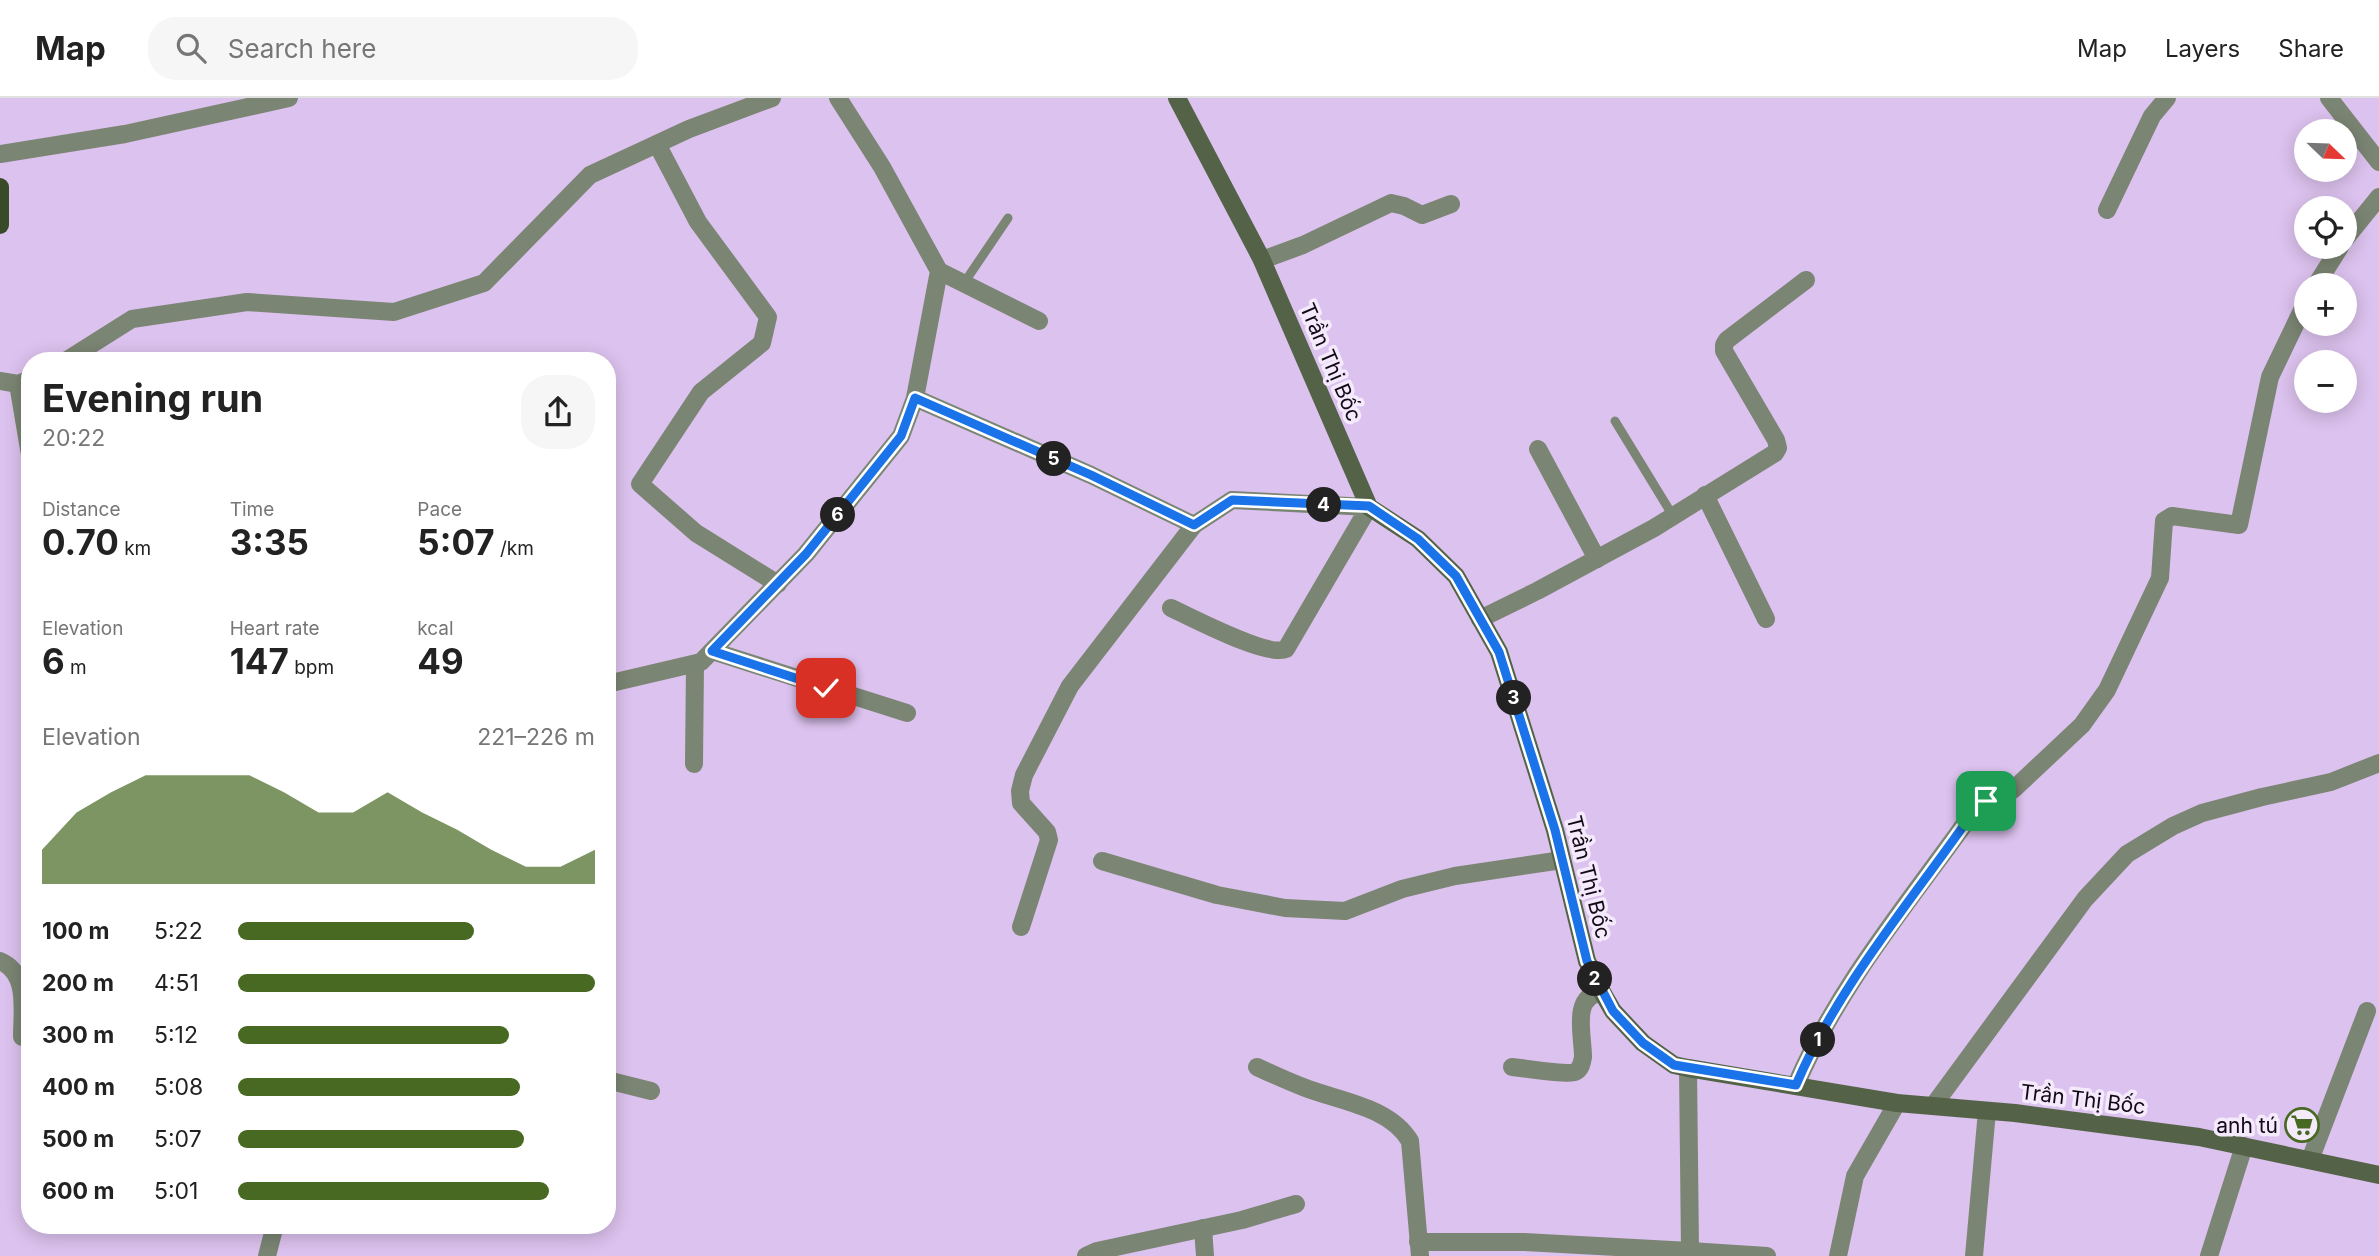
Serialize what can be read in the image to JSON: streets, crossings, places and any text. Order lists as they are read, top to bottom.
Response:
{
  "streets": {
    "street": ["Trần Thị Bốc"]
  },
  "places": {
    "supermarket": ["anh tú"]
  },
  "north": "bottom right",
  "page": {
    "header": "Map",
    "search": "Search here",
    "nav": ["Map", "Layers", "Share"],
    "map_buttons": ["+", "−"],
    "heading": ["Evening run", "20:22"],
    "pins": [
      "5",
      "4",
      "6",
      "3",
      "2",
      "1"
    ],
    "stats": [
      ["Distance", "0.70 km"],
      ["Time", "3:35"],
      ["Pace", "5:07 /km"],
      ["Elevation", "6 m"],
      ["Heart rate", "147 bpm"],
      ["kcal", "49"]
    ],
    "chart": ["Elevation", "221–226 m"],
    "list": [
      {
        "name": "100 m",
        "note": "5:22"
      },
      {
        "name": "200 m",
        "note": "4:51"
      },
      {
        "name": "300 m",
        "note": "5:12"
      },
      {
        "name": "400 m",
        "note": "5:08"
      },
      {
        "name": "500 m",
        "note": "5:07"
      },
      {
        "name": "600 m",
        "note": "5:01"
      }
    ]
  }
}
